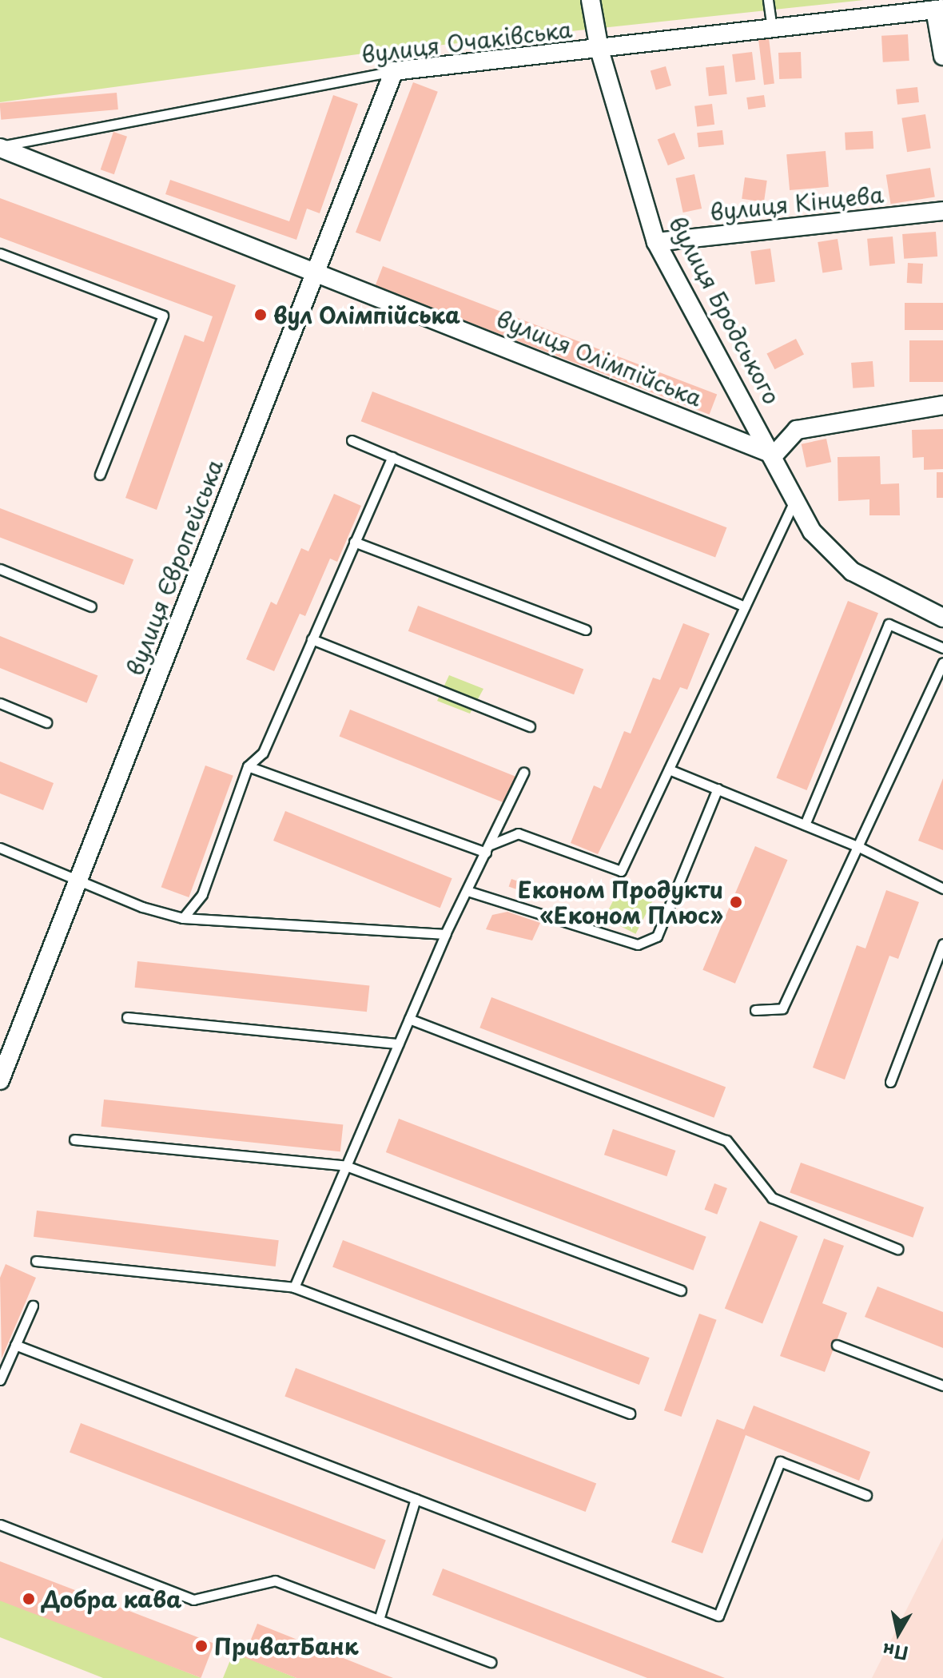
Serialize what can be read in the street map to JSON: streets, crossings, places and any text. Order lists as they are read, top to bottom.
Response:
{
  "streets": {
    "street": [
      "вулиця Очаківська",
      "вулиця Кінцева",
      "вулиця Бродського",
      "вулиця Олімпійська",
      "вулиця Європейська"
    ]
  },
  "crossings": [
    ["вулиця Очаківська", "вулиця Бродського"],
    ["вулиця Очаківська", "вулиця Олімпійська"],
    ["вулиця Очаківська", "вулиця Європейська"],
    ["вулиця Кінцева", "вулиця Бродського"],
    ["вулиця Бродського", "вулиця Олімпійська"],
    ["вулиця Олімпійська", "вулиця Європейська"]
  ],
  "places": [
    "вул Олімпійська",
    "Економ Продукти «Економ Плюс»",
    "Добра кава",
    "ПриватБанк"
  ],
  "north": "bottom"
}
